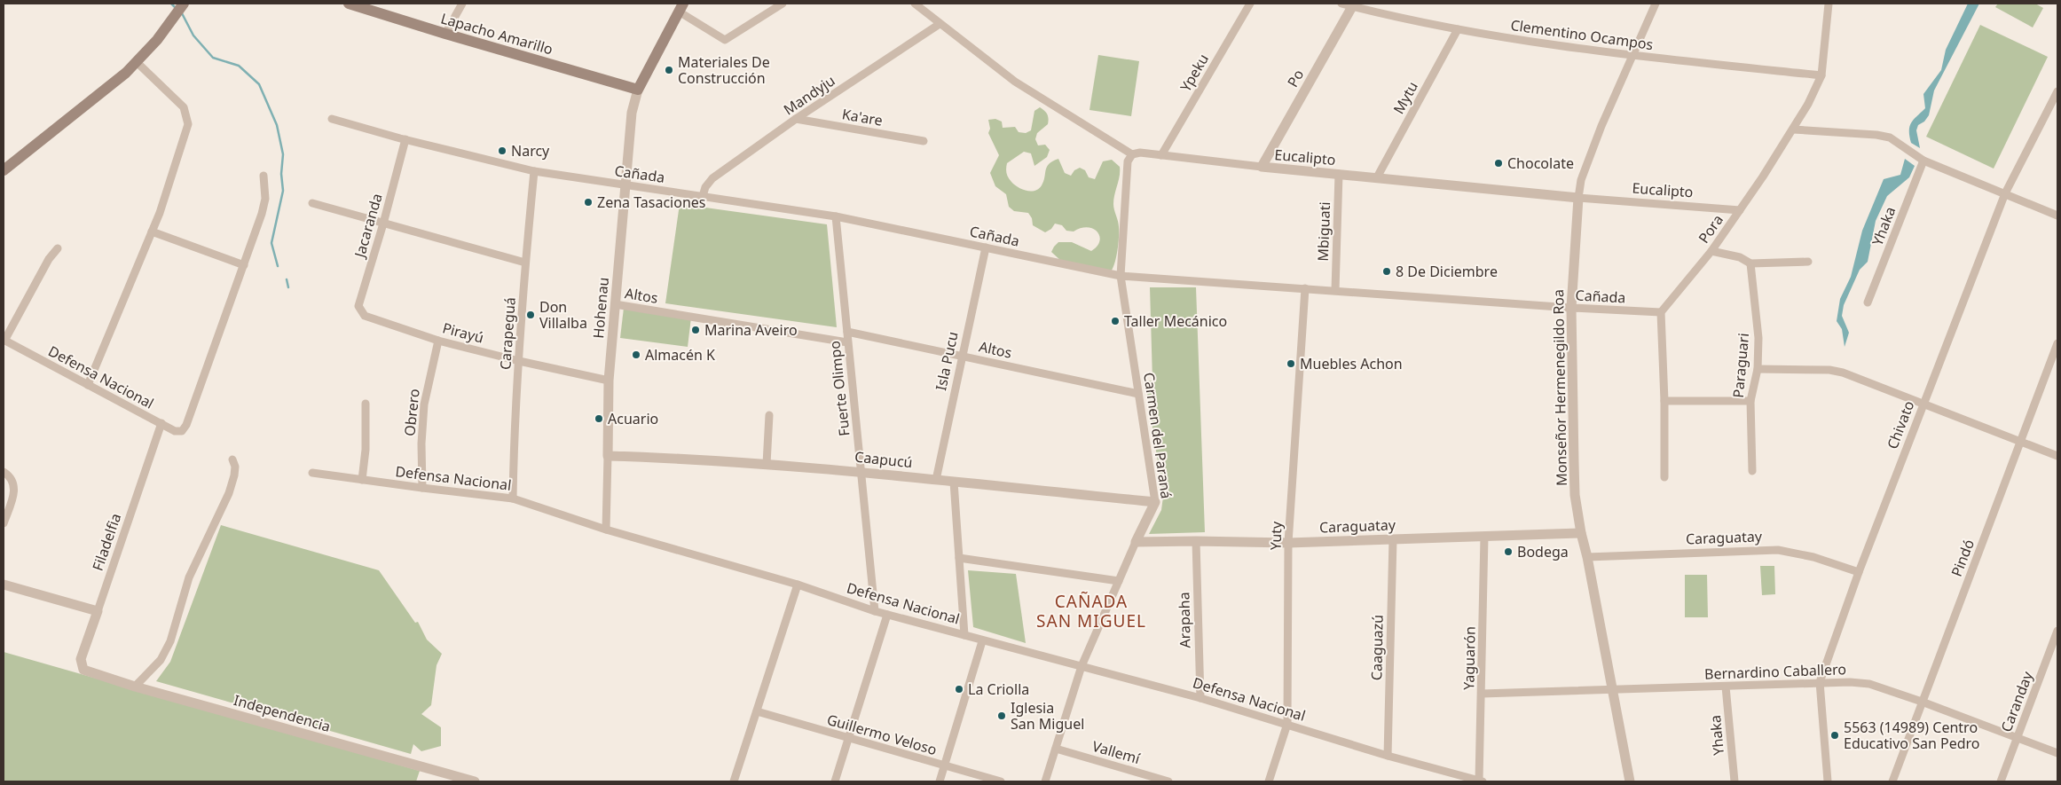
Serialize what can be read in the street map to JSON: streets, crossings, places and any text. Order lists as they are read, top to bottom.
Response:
{
  "streets": {
    "main road": ["Lapacho Amarillo"],
    "street": [
      "Clementino Ocampos",
      "Ypeku",
      "Po",
      "Mandyju",
      "Mytu",
      "Ka'are",
      "Eucalipto",
      "Cañada",
      "Jacaranda",
      "Yhaka",
      "Pora",
      "Mbiguati",
      "Altos",
      "Hohenau",
      "Pirayú",
      "Carapeguá",
      "Isla Pucu",
      "Paraguari",
      "Defensa Nacional",
      "Monseñor Hermenegildo Roa",
      "Fuerte Olimpo",
      "Obrero",
      "Chivato",
      "Carmen del Paraná",
      "Caapucú",
      "Caraguatay",
      "Yuty",
      "Filadelfia",
      "Pindó",
      "Arapaha",
      "Caaguazú",
      "Yaguarón",
      "Bernardino Caballero",
      "Caranday",
      "Independencia",
      "Guillermo Veloso",
      "Vallemí"
    ]
  },
  "crossings": [
    ["Lapacho Amarillo", "Hohenau"],
    ["Clementino Ocampos", "Po"],
    ["Clementino Ocampos", "Mytu"],
    ["Clementino Ocampos", "Pora"],
    ["Clementino Ocampos", "Monseñor Hermenegildo Roa"],
    ["Ypeku", "Eucalipto"],
    ["Po", "Eucalipto"],
    ["Mandyju", "Ka'are"],
    ["Mandyju", "Cañada"],
    ["Mytu", "Eucalipto"],
    ["Eucalipto", "Pora"],
    ["Eucalipto", "Mbiguati"],
    ["Eucalipto", "Monseñor Hermenegildo Roa"],
    ["Eucalipto", "Carmen del Paraná"],
    ["Cañada", "Jacaranda"],
    ["Cañada", "Pora"],
    ["Cañada", "Mbiguati"],
    ["Cañada", "Hohenau"],
    ["Cañada", "Carapeguá"],
    ["Cañada", "Isla Pucu"],
    ["Cañada", "Monseñor Hermenegildo Roa"],
    ["Cañada", "Fuerte Olimpo"],
    ["Cañada", "Carmen del Paraná"],
    ["Cañada", "Yuty"],
    ["Jacaranda", "Pirayú"],
    ["Yhaka", "Bernardino Caballero"],
    ["Altos", "Hohenau"],
    ["Altos", "Isla Pucu"],
    ["Altos", "Fuerte Olimpo"],
    ["Altos", "Carmen del Paraná"],
    ["Hohenau", "Pirayú"],
    ["Hohenau", "Defensa Nacional"],
    ["Hohenau", "Caapucú"],
    ["Pirayú", "Carapeguá"],
    ["Pirayú", "Obrero"],
    ["Carapeguá", "Defensa Nacional"],
    ["Isla Pucu", "Caapucú"],
    ["Defensa Nacional", "Fuerte Olimpo"],
    ["Defensa Nacional", "Obrero"],
    ["Defensa Nacional", "Carmen del Paraná"],
    ["Defensa Nacional", "Yuty"],
    ["Defensa Nacional", "Filadelfia"],
    ["Defensa Nacional", "Arapaha"],
    ["Defensa Nacional", "Caaguazú"],
    ["Defensa Nacional", "Yaguarón"],
    ["Monseñor Hermenegildo Roa", "Caraguatay"],
    ["Monseñor Hermenegildo Roa", "Bernardino Caballero"],
    ["Fuerte Olimpo", "Caapucú"],
    ["Chivato", "Caraguatay"],
    ["Chivato", "Bernardino Caballero"],
    ["Carmen del Paraná", "Caapucú"],
    ["Carmen del Paraná", "Caraguatay"],
    ["Carmen del Paraná", "Vallemí"],
    ["Caraguatay", "Yuty"],
    ["Caraguatay", "Arapaha"],
    ["Caraguatay", "Caaguazú"],
    ["Caraguatay", "Yaguarón"],
    ["Filadelfia", "Independencia"],
    ["Pindó", "Bernardino Caballero"],
    ["Yaguarón", "Bernardino Caballero"],
    ["Bernardino Caballero", "Caranday"]
  ],
  "districts": ["CAÑADA SAN MIGUEL"],
  "places": [
    "Materiales De Construcción",
    "Narcy",
    "Chocolate",
    "Zena Tasaciones",
    "8 De Diciembre",
    "Don Villalba",
    "Taller Mecánico",
    "Marina Aveiro",
    "Almacén K",
    "Muebles Achon",
    "Acuario",
    "Bodega",
    "La Criolla",
    "Iglesia San Miguel",
    "5563 (14989) Centro Educativo San Pedro"
  ]
}
